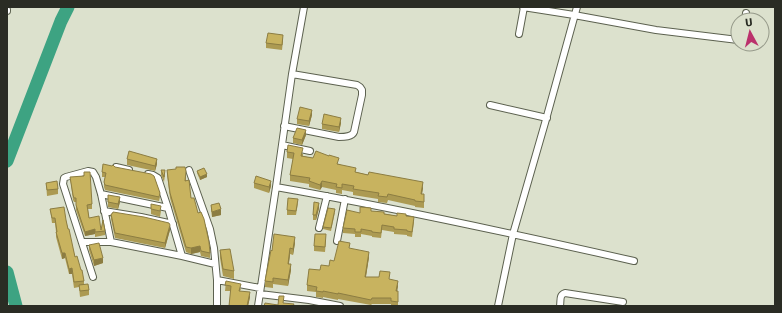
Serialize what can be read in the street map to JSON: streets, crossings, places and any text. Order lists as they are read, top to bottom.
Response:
{
  "north": "top"
}
